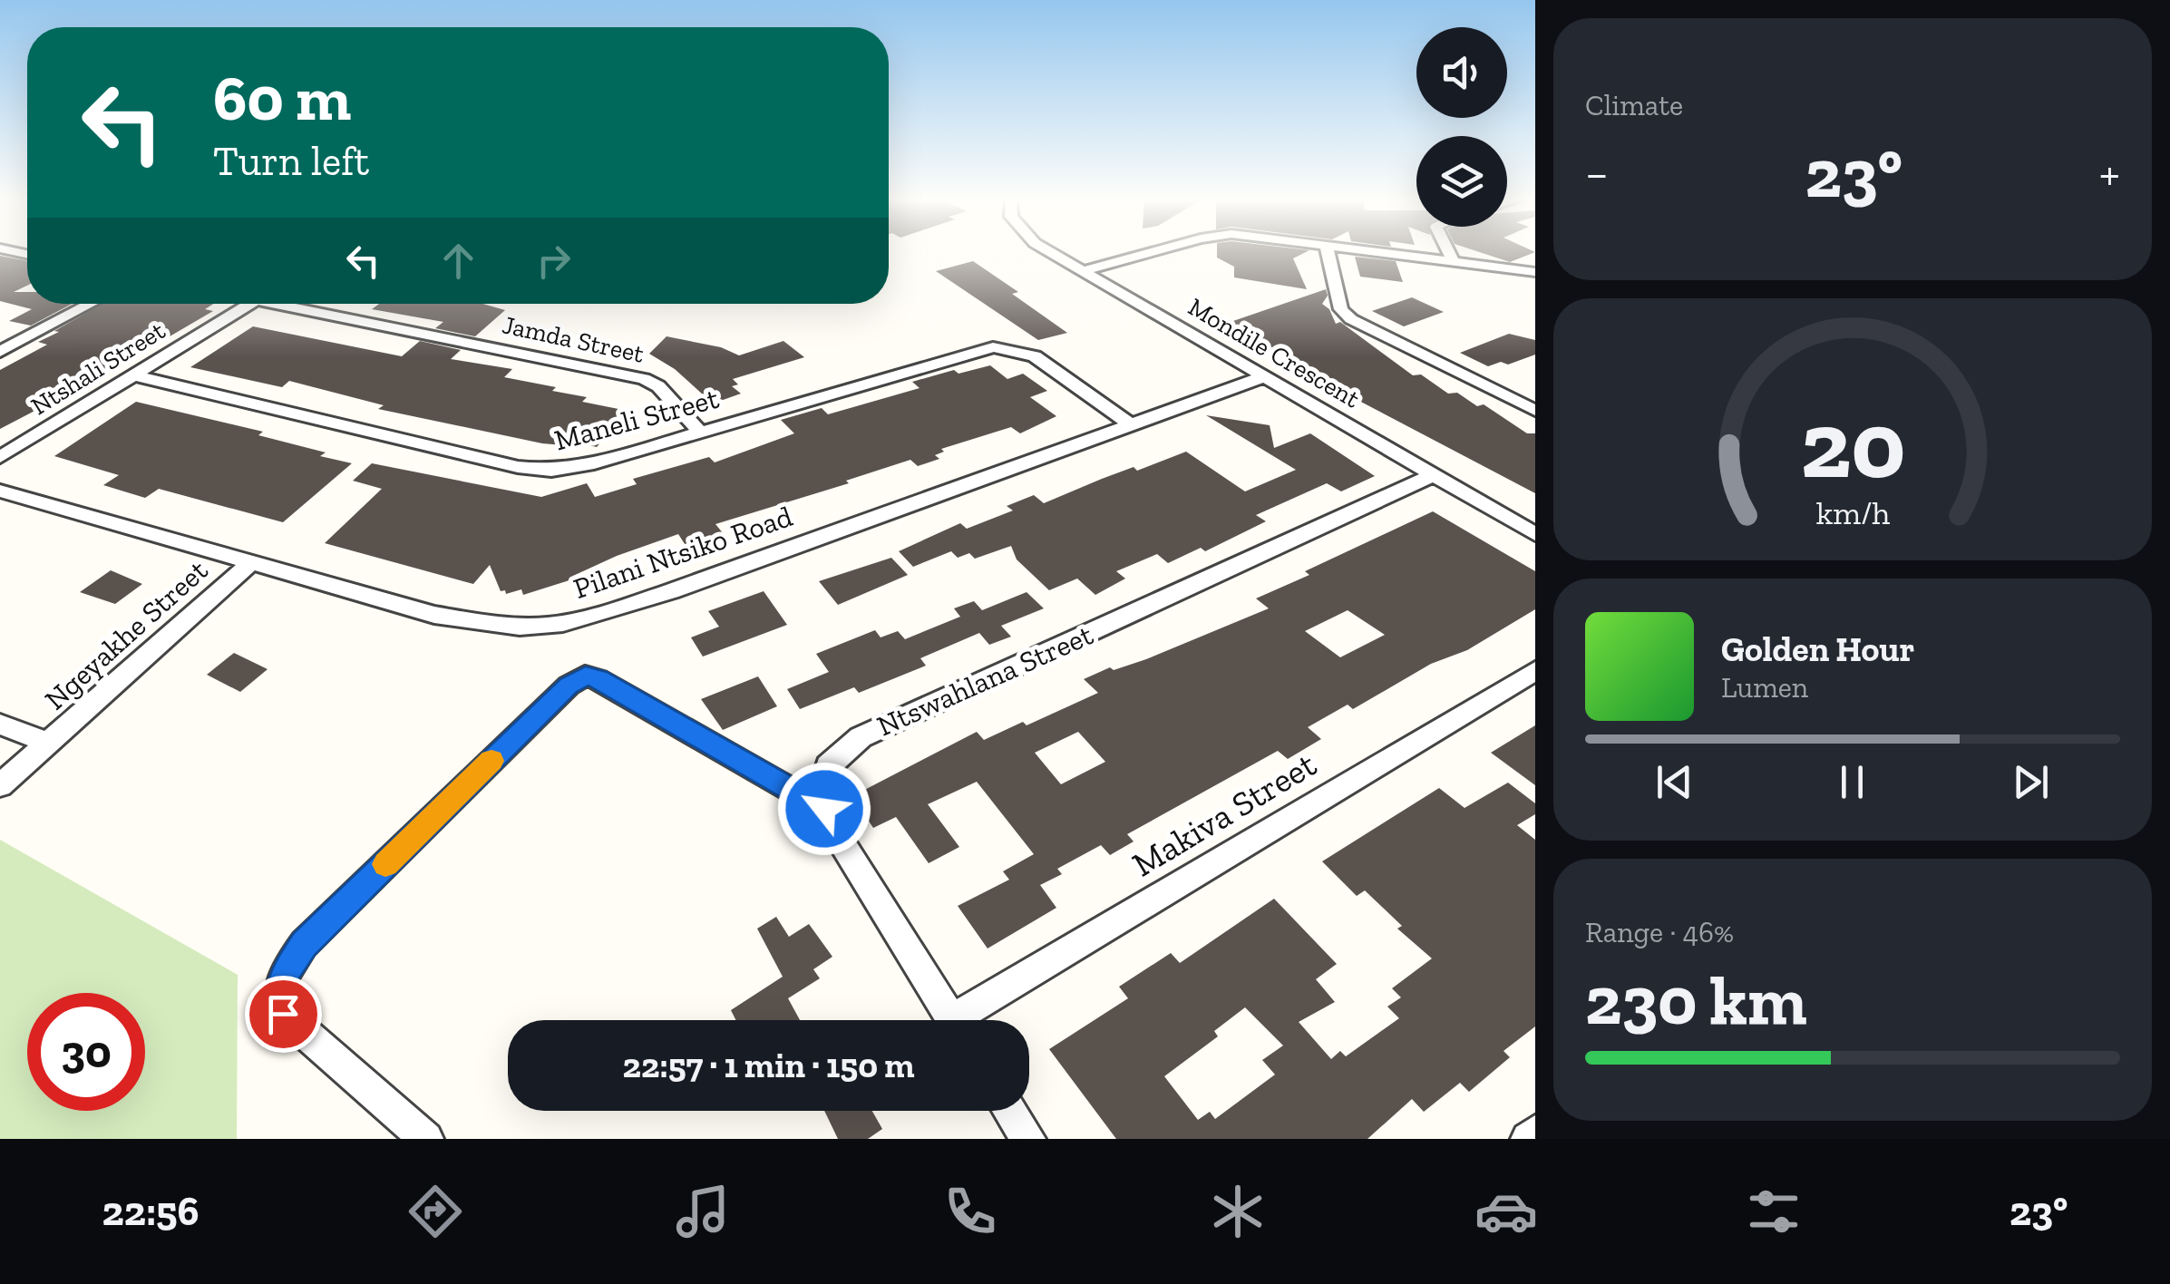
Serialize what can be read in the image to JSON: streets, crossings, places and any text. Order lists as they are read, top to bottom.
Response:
{
  "streets": {
    "street": [
      "Jamda Street",
      "Mondile Crescent",
      "Ntshali Street",
      "Maneli Street",
      "Pilani Ntsiko Road",
      "Ngeyakhe Street",
      "Ntswahlana Street",
      "Makiva Street"
    ]
  },
  "crossings": [
    ["Jamda Street", "Maneli Street"],
    ["Mondile Crescent", "Pilani Ntsiko Road"],
    ["Mondile Crescent", "Ntswahlana Street"],
    ["Ntshali Street", "Maneli Street"],
    ["Maneli Street", "Pilani Ntsiko Road"],
    ["Pilani Ntsiko Road", "Ngeyakhe Street"]
  ],
  "page": {
    "tile": [
      "Climate",
      ["Range · 46%", "230 km"]
    ],
    "turn": ["60 m", "Turn left"],
    "heat": ["−", "23°", "+"],
    "song": ["Golden Hour", "Lumen"],
    "limit": "30",
    "trip": "22:57 · 1 min · 150 m",
    "tabs": ["22:56", "23°"],
    "gauge": ["20", "km/h"]
  }
}
